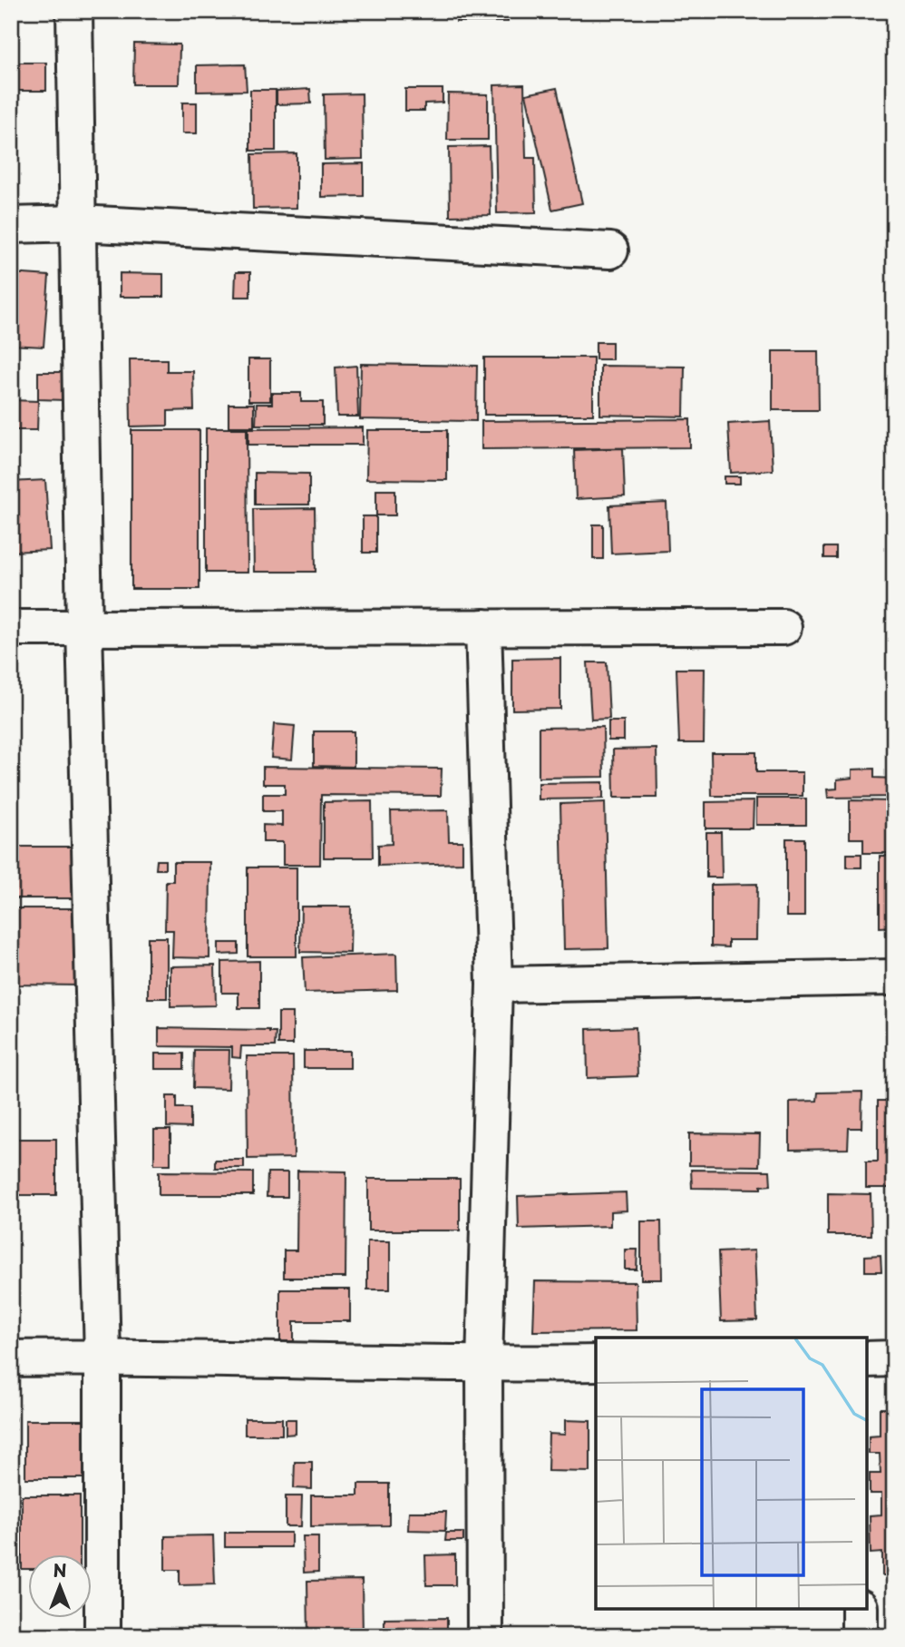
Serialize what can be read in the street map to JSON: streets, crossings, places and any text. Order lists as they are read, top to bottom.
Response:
{
  "north": "top"
}
